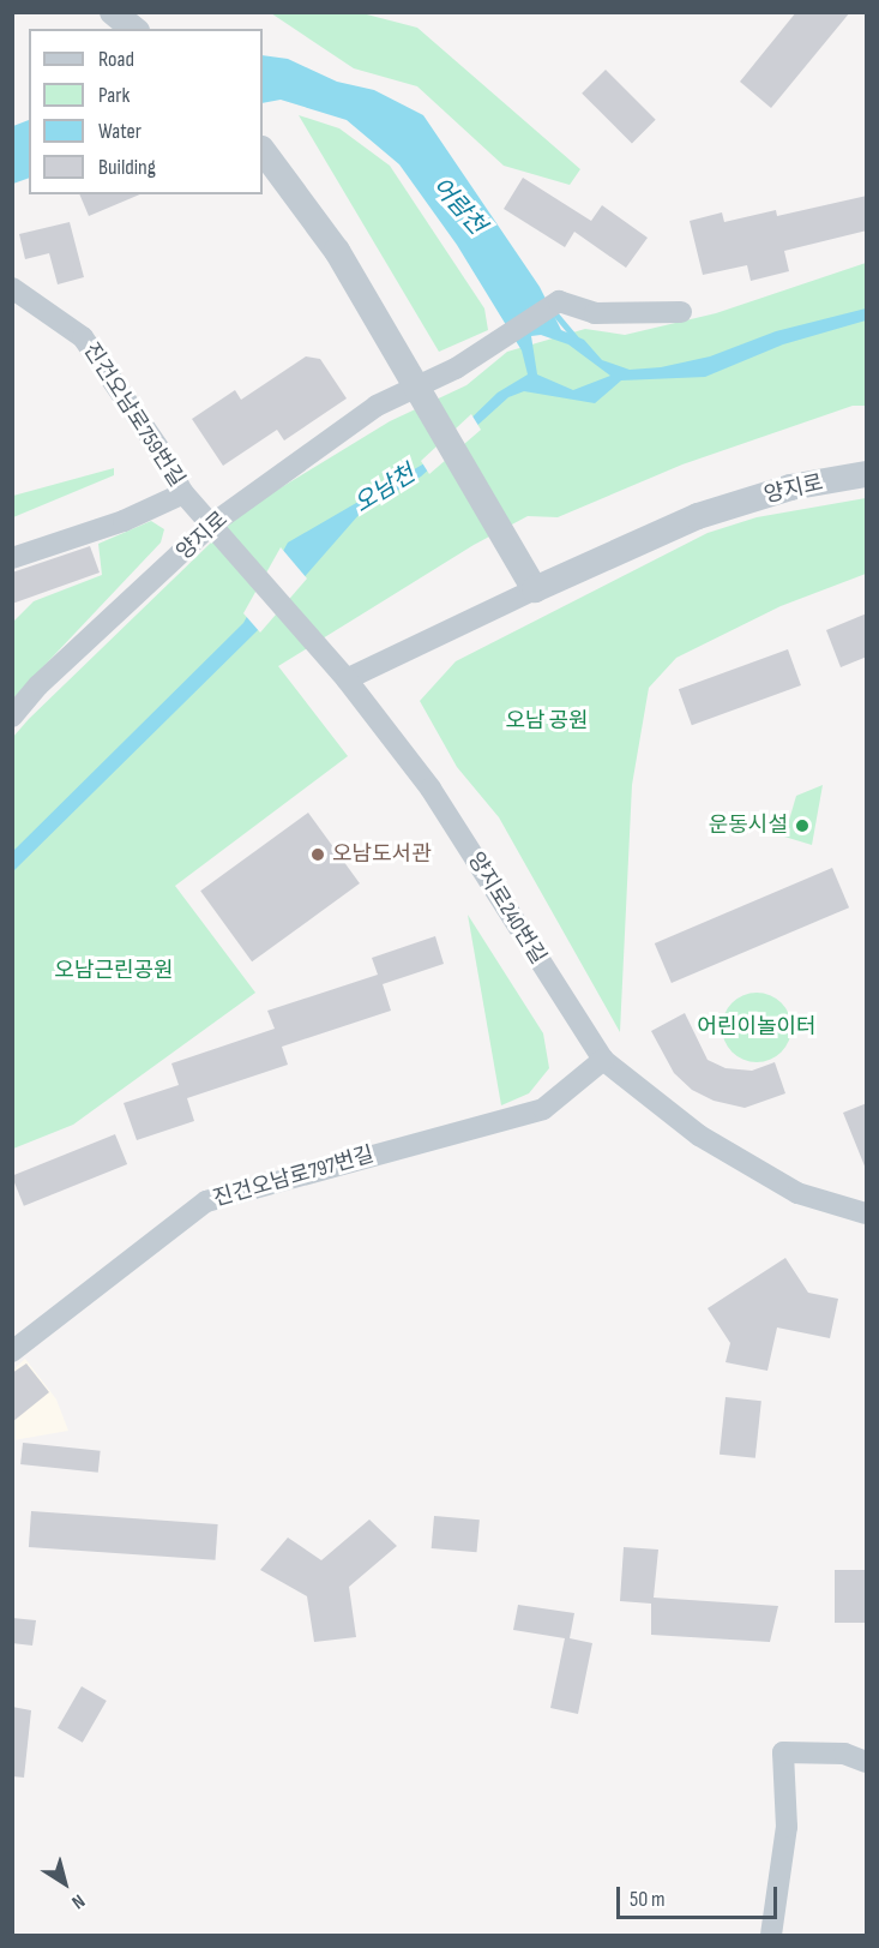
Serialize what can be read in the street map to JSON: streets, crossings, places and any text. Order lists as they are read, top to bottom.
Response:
{
  "streets": {
    "street": [
      "진건오남로759번길",
      "양지로",
      "양지로240번길",
      "진건오남로797번길"
    ]
  },
  "crossings": [
    ["진건오남로759번길", "양지로"],
    ["진건오남로759번길", "양지로240번길"],
    ["양지로240번길", "진건오남로797번길"]
  ],
  "water": ["어람천", "오남천"],
  "parks": ["오남 공원", "오남근린공원", "어린이놀이터"],
  "places": ["운동시설", "오남도서관"],
  "legend": [
    "Road",
    "Park",
    "Water",
    "Building"
  ],
  "scale_bar": "50 m",
  "north": "bottom right"
}
